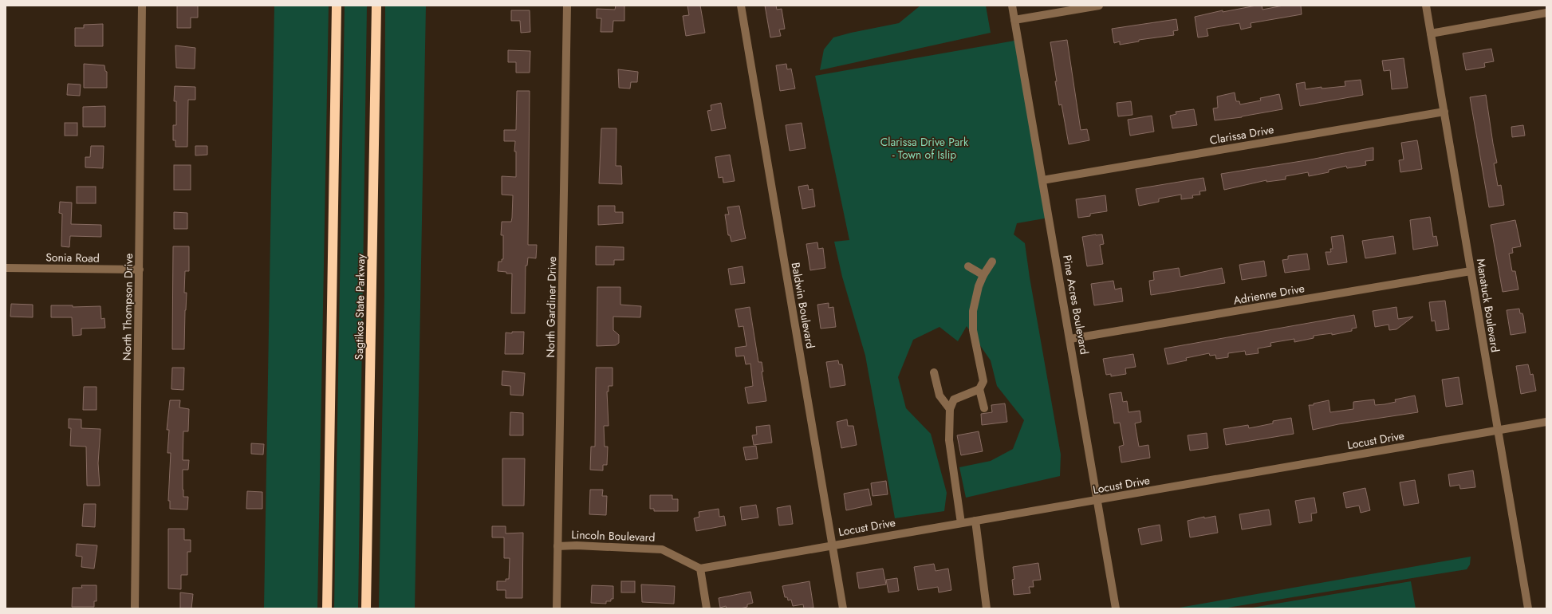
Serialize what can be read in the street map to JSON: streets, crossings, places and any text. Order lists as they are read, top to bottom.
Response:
{
  "streets": {
    "highway": ["Sagtikos State Parkway"],
    "street": [
      "Clarissa Drive",
      "Sonia Road",
      "Adrienne Drive",
      "Pine Acres Boulevard",
      "Baldwin Boulevard",
      "Manatuck Boulevard",
      "North Thompson Drive",
      "North Gardiner Drive",
      "Locust Drive",
      "Lincoln Boulevard"
    ]
  },
  "crossings": [
    ["Clarissa Drive", "Pine Acres Boulevard"],
    ["Clarissa Drive", "Manatuck Boulevard"],
    ["Sonia Road", "North Thompson Drive"],
    ["Adrienne Drive", "Pine Acres Boulevard"],
    ["Adrienne Drive", "Manatuck Boulevard"],
    ["Pine Acres Boulevard", "Locust Drive"],
    ["Baldwin Boulevard", "Locust Drive"],
    ["Manatuck Boulevard", "Locust Drive"],
    ["North Gardiner Drive", "Lincoln Boulevard"],
    ["Locust Drive", "Lincoln Boulevard"]
  ],
  "parks": ["Clarissa Drive Park - Town of Islip"]
}
